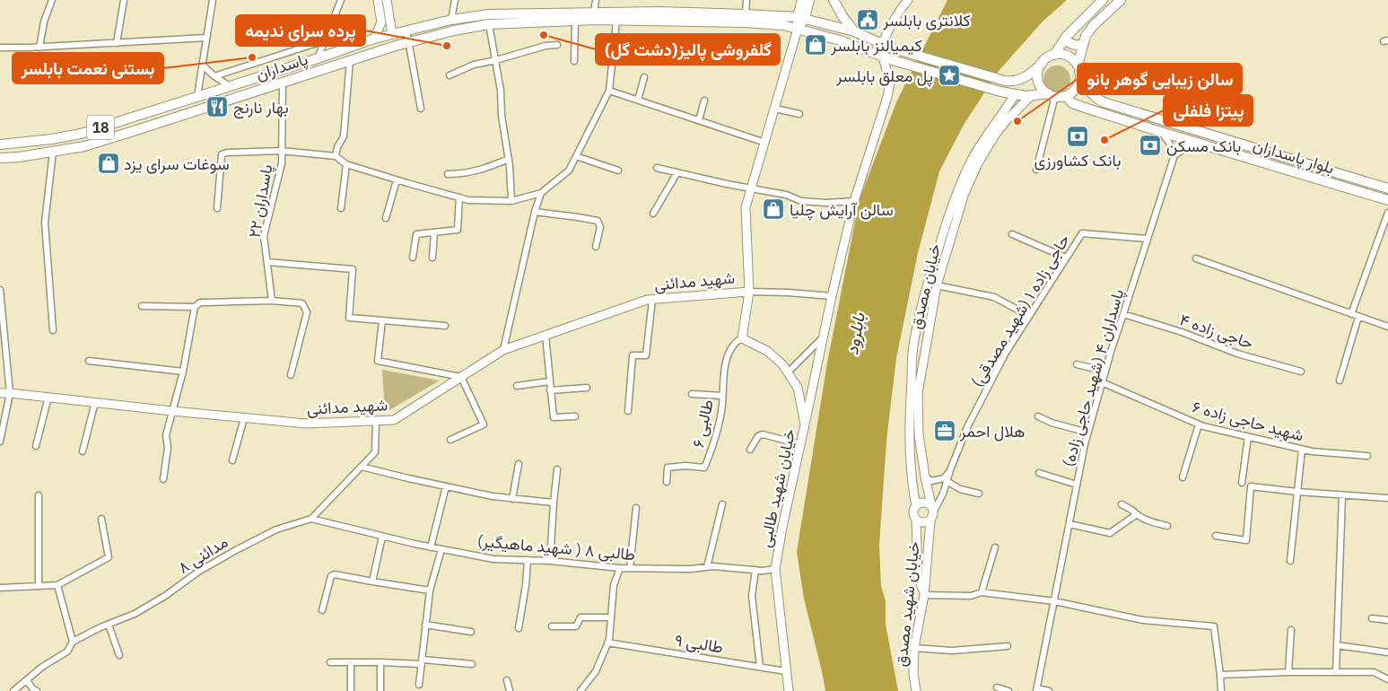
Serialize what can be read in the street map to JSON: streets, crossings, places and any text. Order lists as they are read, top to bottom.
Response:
{
  "streets": {
    "main road": ["پاسداران", "18", "بلوار پاسداران"],
    "street": [
      "پاسداران ۲۲",
      "شهید مدائنی",
      "خیابان مصدق",
      "حاجی زاده ۱ (شهید مصدقی)",
      "حاجی زاده ۴",
      "پاسداران ۴ (شهید حاجی زاده)",
      "شهید حاجی زاده ۶",
      "طالبی ۶",
      "خیابان شهید طالبی",
      "طالبی ۸ ( شهید ماهیگیر)",
      "مدائنی ۸",
      "خیابان شهید مصدق",
      "طالبی ۹"
    ]
  },
  "crossings": [
    ["پاسداران", "پاسداران ۲۲"],
    ["پاسداران", "خیابان مصدق"],
    ["شهید مدائنی", "مدائنی ۸"],
    ["خیابان مصدق", "حاجی زاده ۱ (شهید مصدقی)"],
    ["خیابان مصدق", "خیابان شهید مصدق"],
    ["حاجی زاده ۱ (شهید مصدقی)", "پاسداران ۴ (شهید حاجی زاده)"],
    ["حاجی زاده ۱ (شهید مصدقی)", "خیابان شهید مصدق"],
    ["حاجی زاده ۴", "پاسداران ۴ (شهید حاجی زاده)"],
    ["پاسداران ۴ (شهید حاجی زاده)", "شهید حاجی زاده ۶"],
    ["طالبی ۶", "خیابان شهید طالبی"],
    ["خیابان شهید طالبی", "طالبی ۸ ( شهید ماهیگیر)"],
    ["خیابان شهید طالبی", "طالبی ۹"],
    ["طالبی ۸ ( شهید ماهیگیر)", "مدائنی ۸"]
  ],
  "water": ["بابلرود"],
  "places": {
    "public building": ["کلانتری بابلسر"],
    "other": [
      "گلفروشی پالیز(دشت گل)",
      "پرده سرای ندیمه",
      "بستنی نعمت بابلسر",
      "سالن زیبایی گوهر بانو",
      "پیتزا فلفلی"
    ],
    "shop": ["کیمیالنز بابلسر", "سوغات سرای یزد", "سالن آرایش چلیا"],
    "place": ["پل معلق بابلسر"],
    "restaurant": ["بهار نارنج"],
    "bank": ["بانک کشاورزی", "بانک مسکن"],
    "office": ["هلال احمر"]
  }
}
